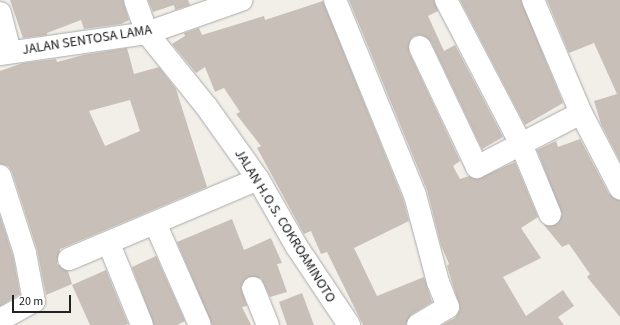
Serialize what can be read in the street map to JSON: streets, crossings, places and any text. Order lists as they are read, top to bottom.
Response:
{
  "streets": {
    "street": ["JALAN SENTOSA LAMA", "JALAN H.O.S. COKROAMINOTO"]
  },
  "crossings": [
    ["JALAN SENTOSA LAMA", "JALAN H.O.S. COKROAMINOTO"]
  ],
  "scale_bar": "20 m"
}
